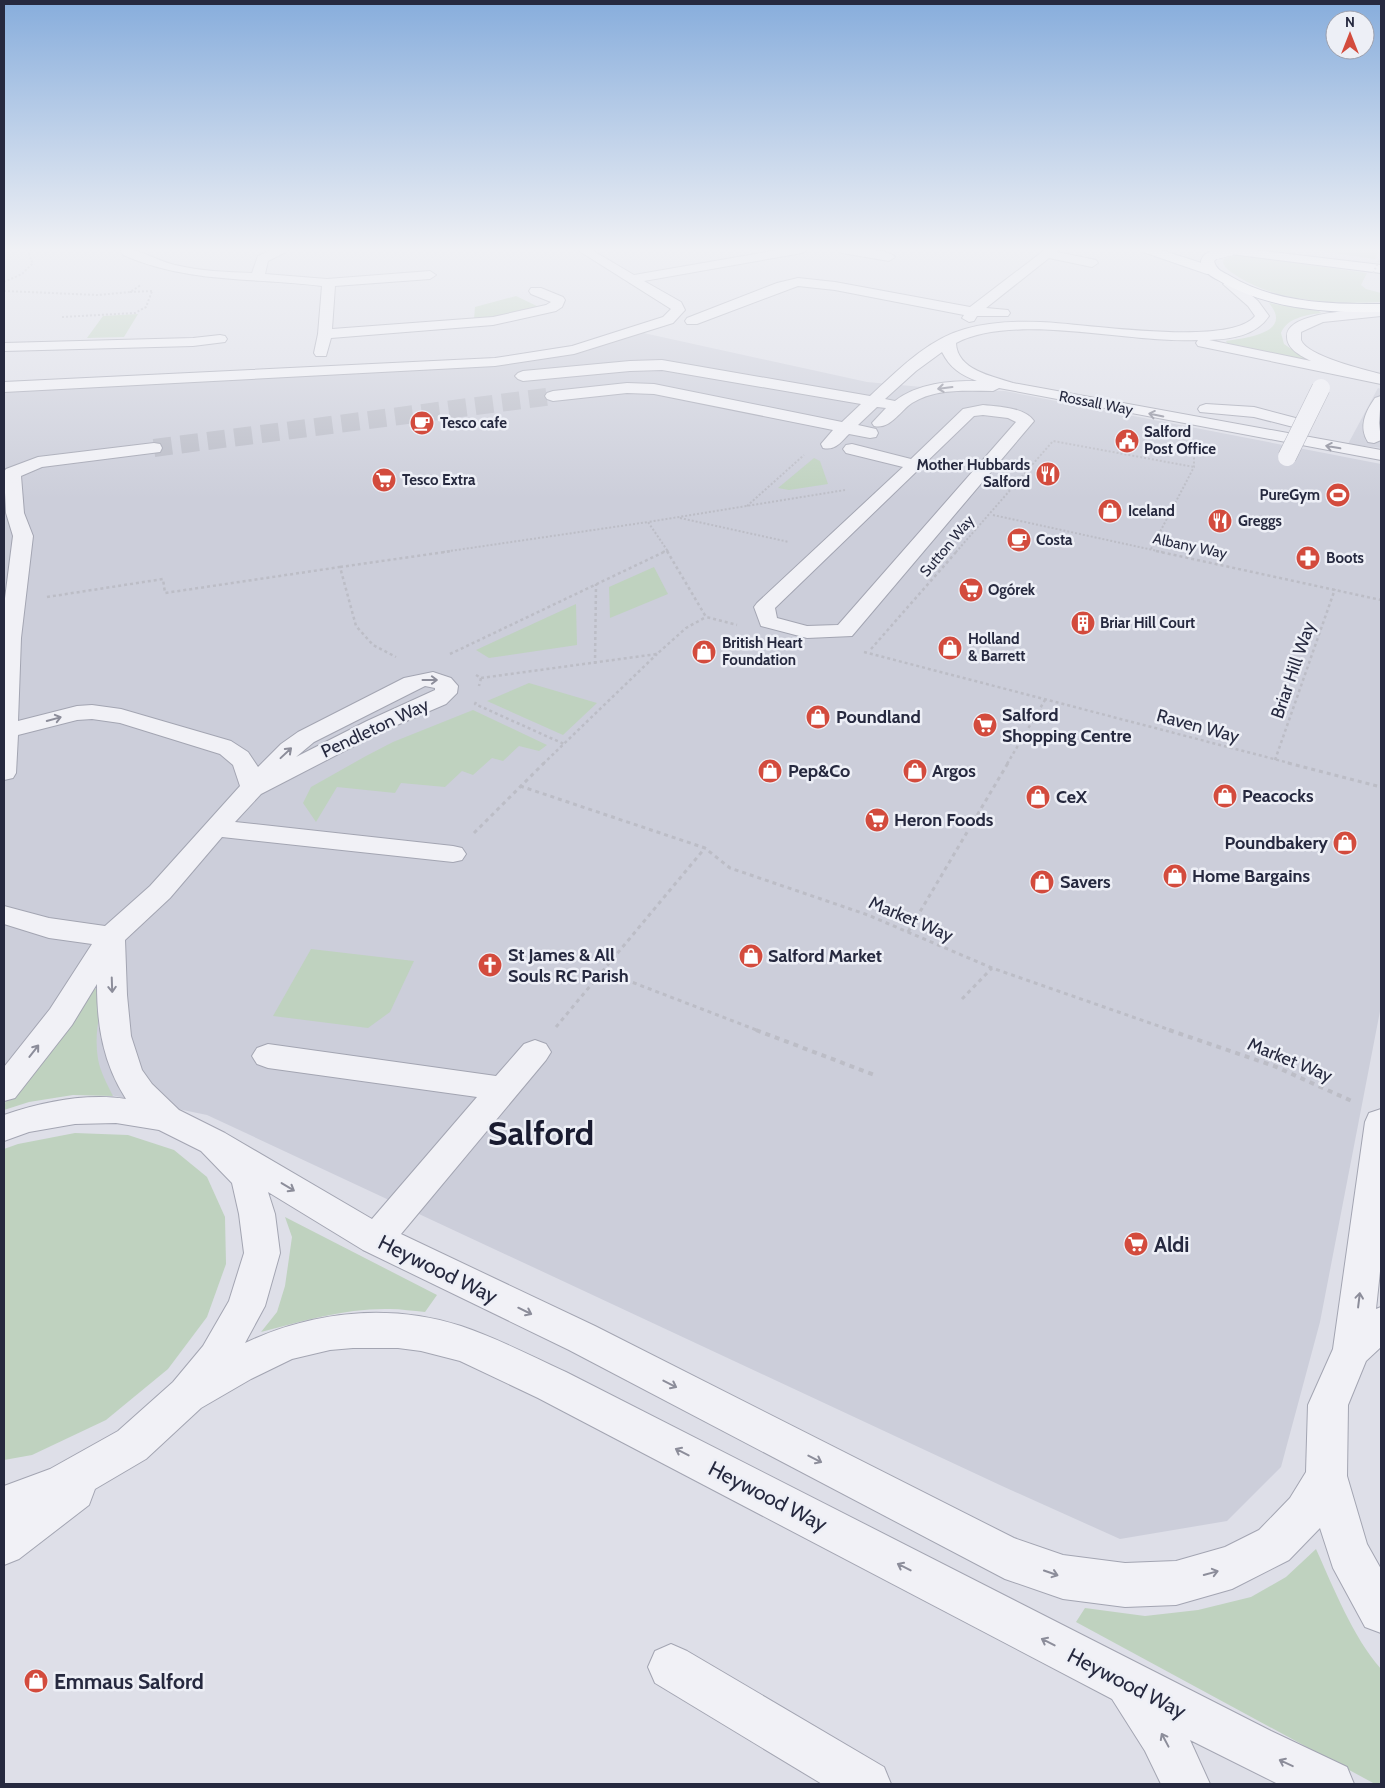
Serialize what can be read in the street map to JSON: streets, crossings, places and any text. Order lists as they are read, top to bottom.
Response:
{
  "streets": {
    "street": ["Rossall Way", "Pendleton Way", "Heywood Way"],
    "path": [
      "Sutton Way",
      "Albany Way",
      "Briar Hill Way",
      "Raven Way",
      "Market Way"
    ]
  },
  "crossings": [
    ["Sutton Way", "Raven Way"],
    ["Albany Way", "Briar Hill Way"],
    ["Briar Hill Way", "Raven Way"]
  ],
  "districts": ["Salford"],
  "places": {
    "cafe": ["Tesco cafe", "Costa"],
    "public building": ["Salford Post Office"],
    "restaurant": ["Mother Hubbards Salford", "Greggs"],
    "supermarket": [
      "Tesco Extra",
      "Ogórek",
      "Salford Shopping Centre",
      "Heron Foods",
      "Aldi"
    ],
    "sports": ["PureGym"],
    "shop": [
      "Iceland",
      "Holland & Barrett",
      "British Heart Foundation",
      "Poundland",
      "Pep&Co",
      "Argos",
      "Peacocks",
      "CeX",
      "Poundbakery",
      "Home Bargains",
      "Savers",
      "Salford Market",
      "Emmaus Salford"
    ],
    "pharmacy": ["Boots"],
    "building": ["Briar Hill Court"],
    "church": ["St James & All Souls RC Parish"]
  },
  "north": "top"
}
